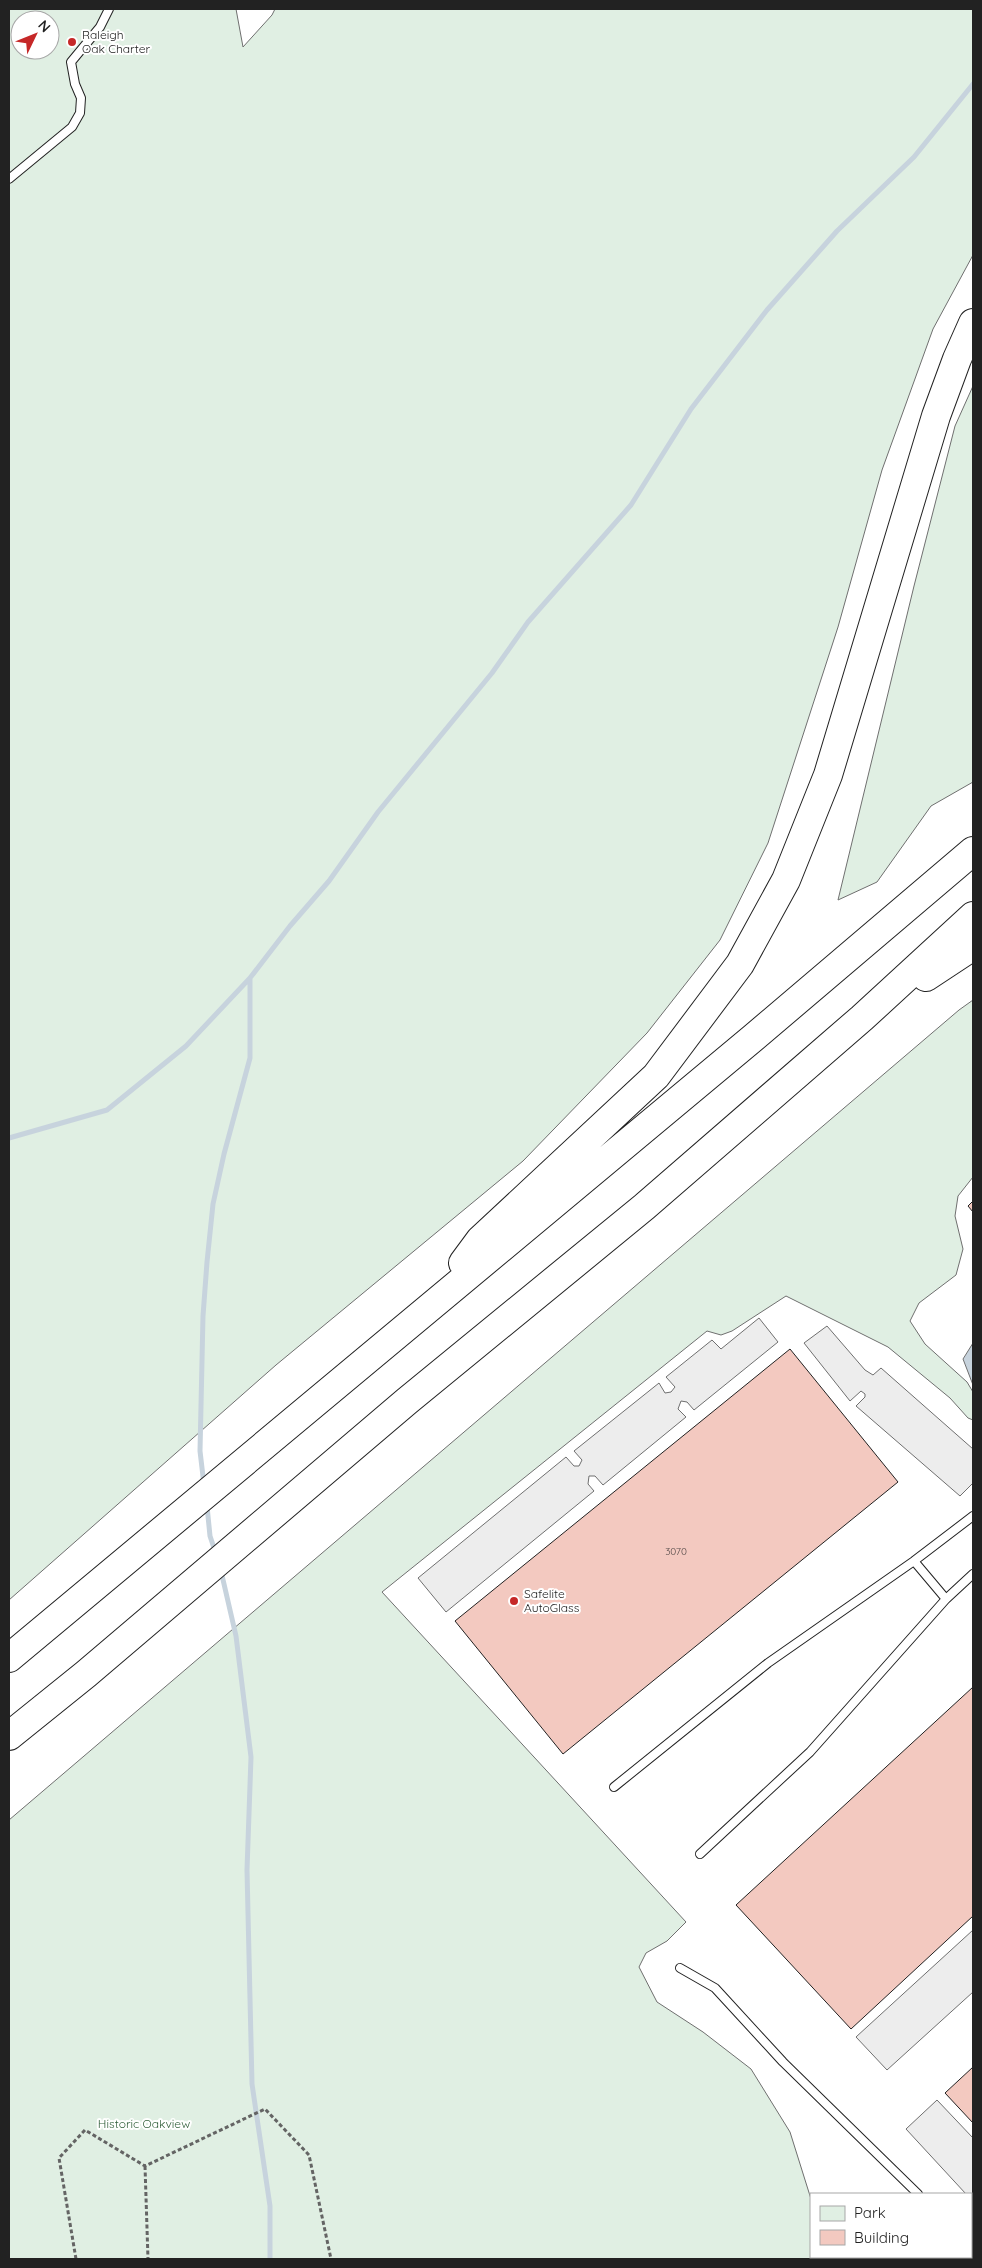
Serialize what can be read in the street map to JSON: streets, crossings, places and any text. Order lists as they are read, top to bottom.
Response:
{
  "parks": ["Historic Oakview"],
  "places": ["Raleigh Oak Charter", "Safelite AutoGlass"],
  "house_numbers": ["3070"],
  "legend": ["Park", "Building"],
  "north": "top right"
}
